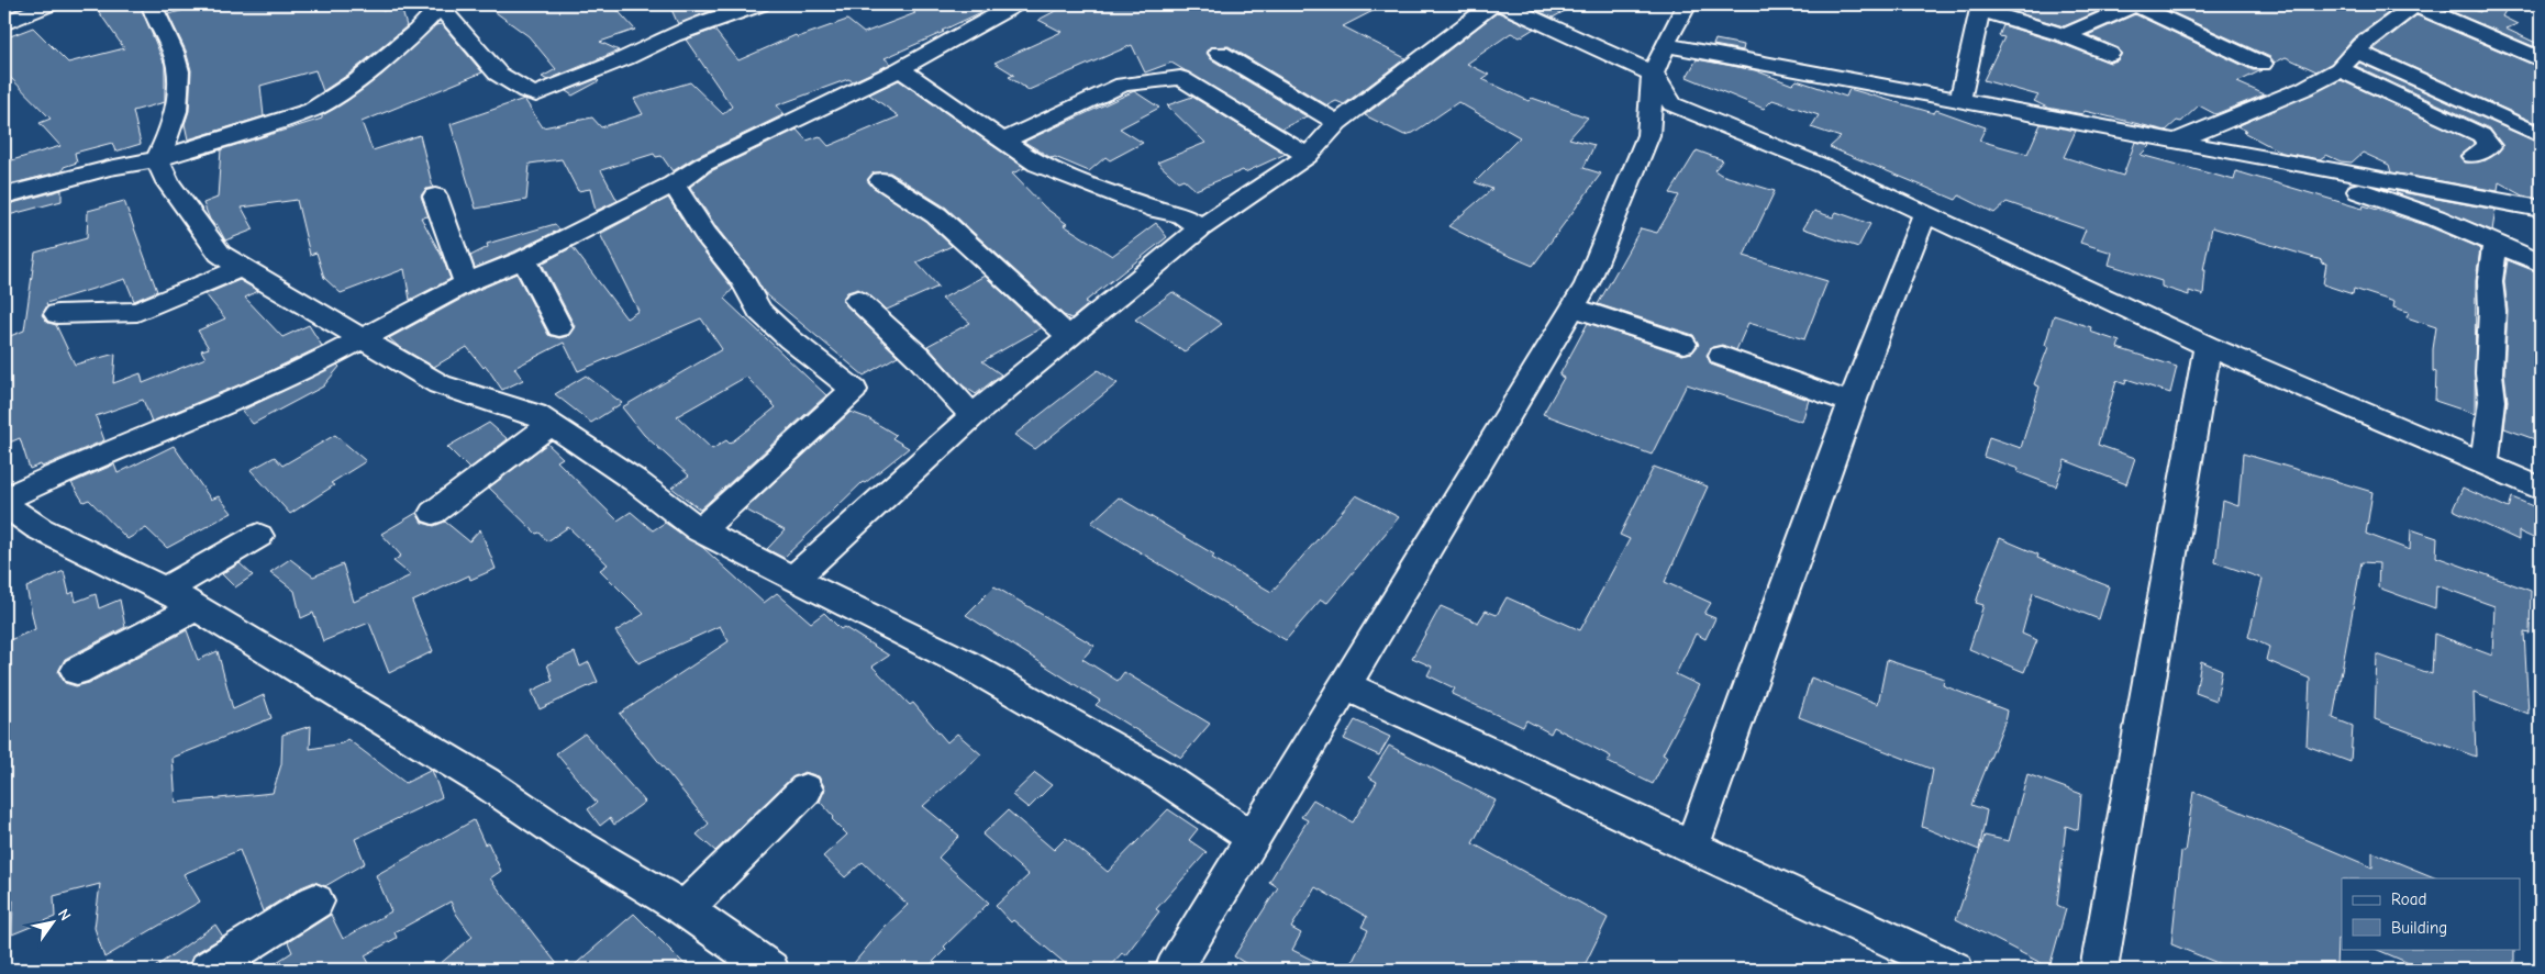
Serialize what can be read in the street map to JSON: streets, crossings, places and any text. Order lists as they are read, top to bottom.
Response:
{
  "legend": ["Road", "Building"],
  "north": "top right"
}
